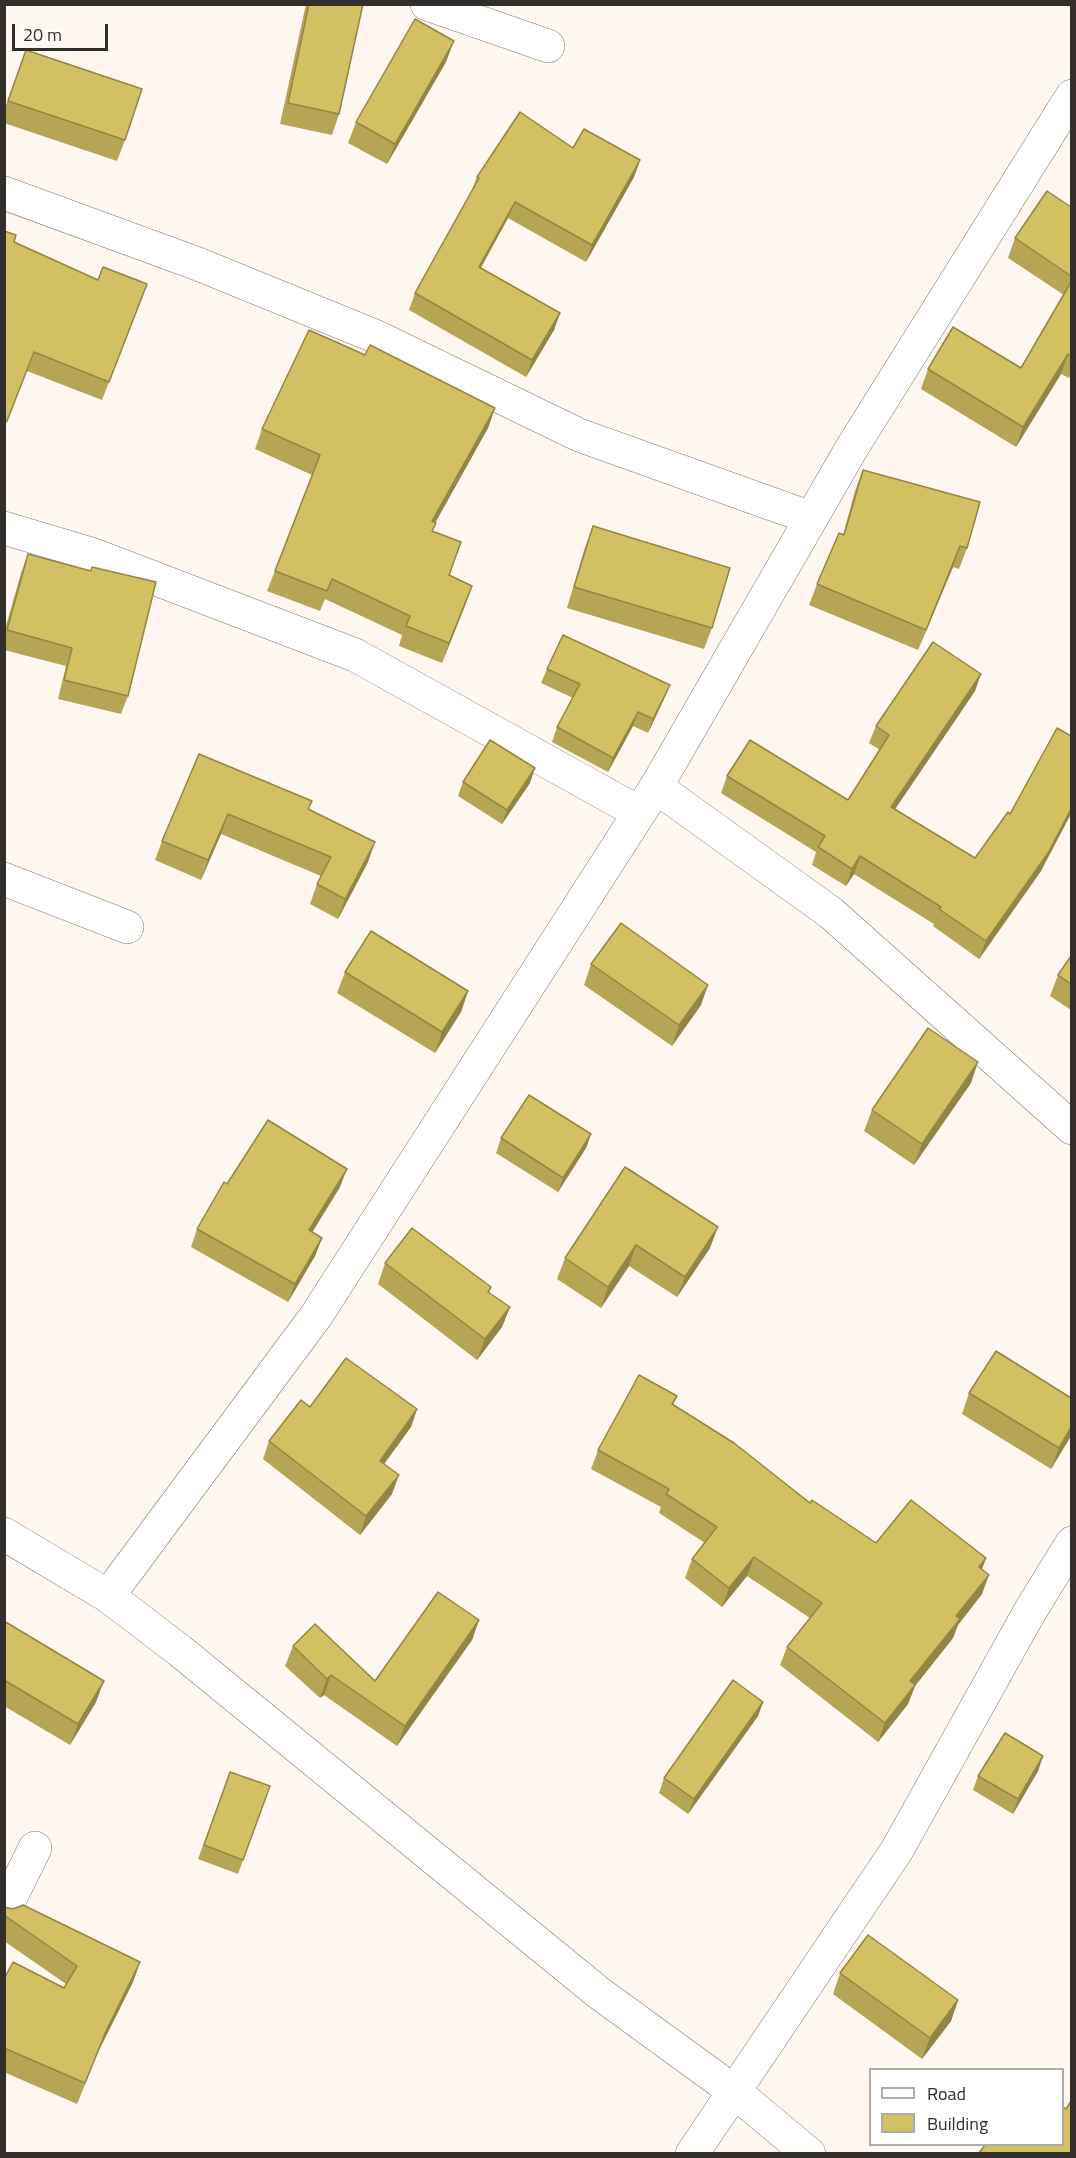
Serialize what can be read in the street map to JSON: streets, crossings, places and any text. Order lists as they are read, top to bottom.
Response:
{
  "legend": ["Road", "Building"],
  "scale_bar": "20 m"
}
